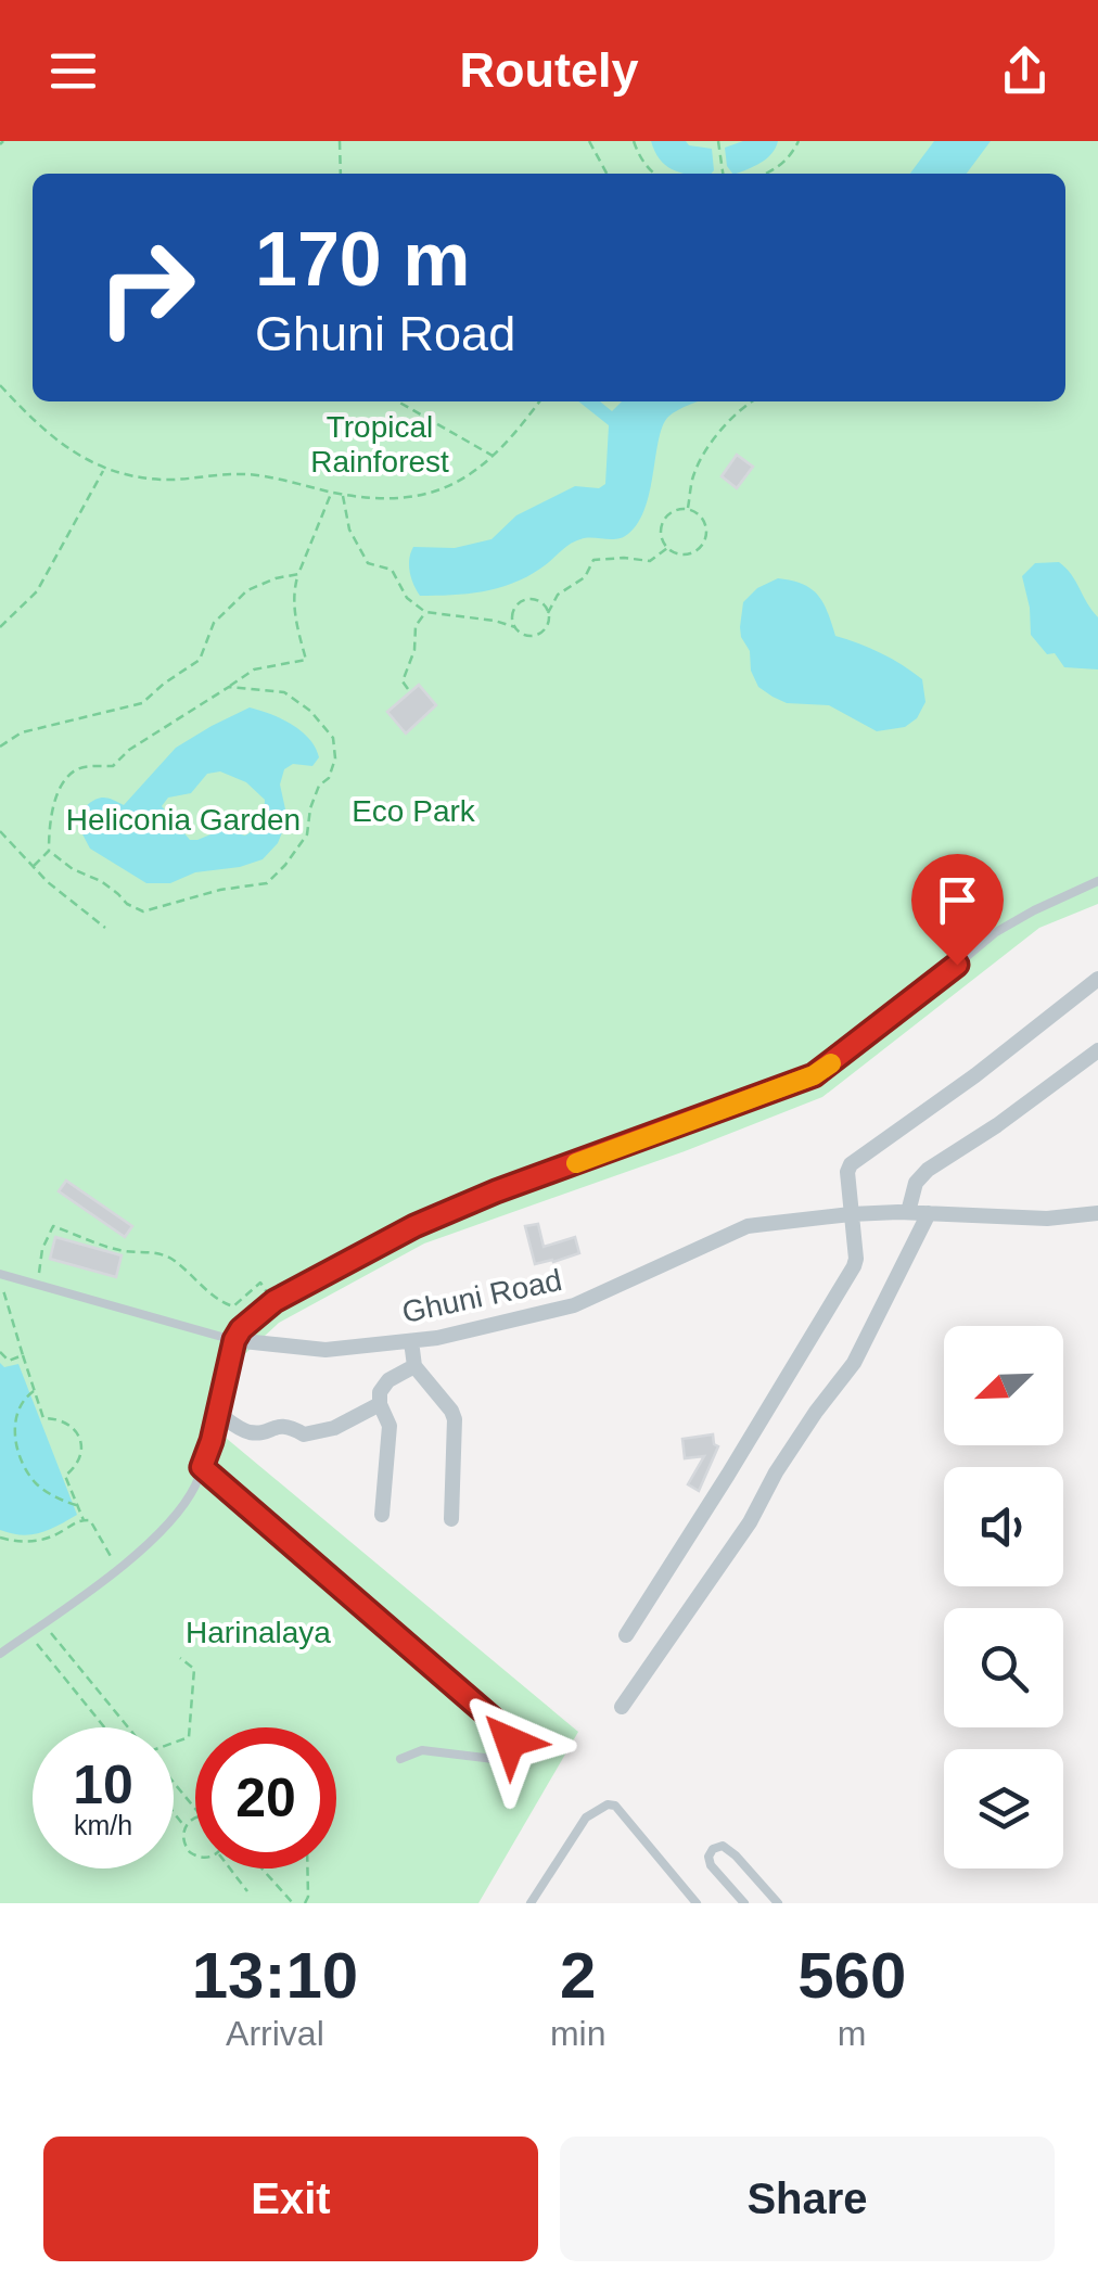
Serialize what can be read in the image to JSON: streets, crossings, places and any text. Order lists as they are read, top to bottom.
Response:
{
  "streets": {
    "street": ["Ghuni Road"]
  },
  "parks": [
    "Tropical Rainforest",
    "Eco Park",
    "Heliconia Garden",
    "Harinalaya"
  ],
  "north": "bottom left",
  "page": {
    "header": "Routely",
    "turn": ["170 m", "Ghuni Road"],
    "speed": "10 km/h",
    "limit": "20",
    "eta": [
      "13:10",
      "Arrival",
      "2",
      "min",
      "560",
      "m"
    ],
    "buttons": ["Exit", "Share"]
  }
}
